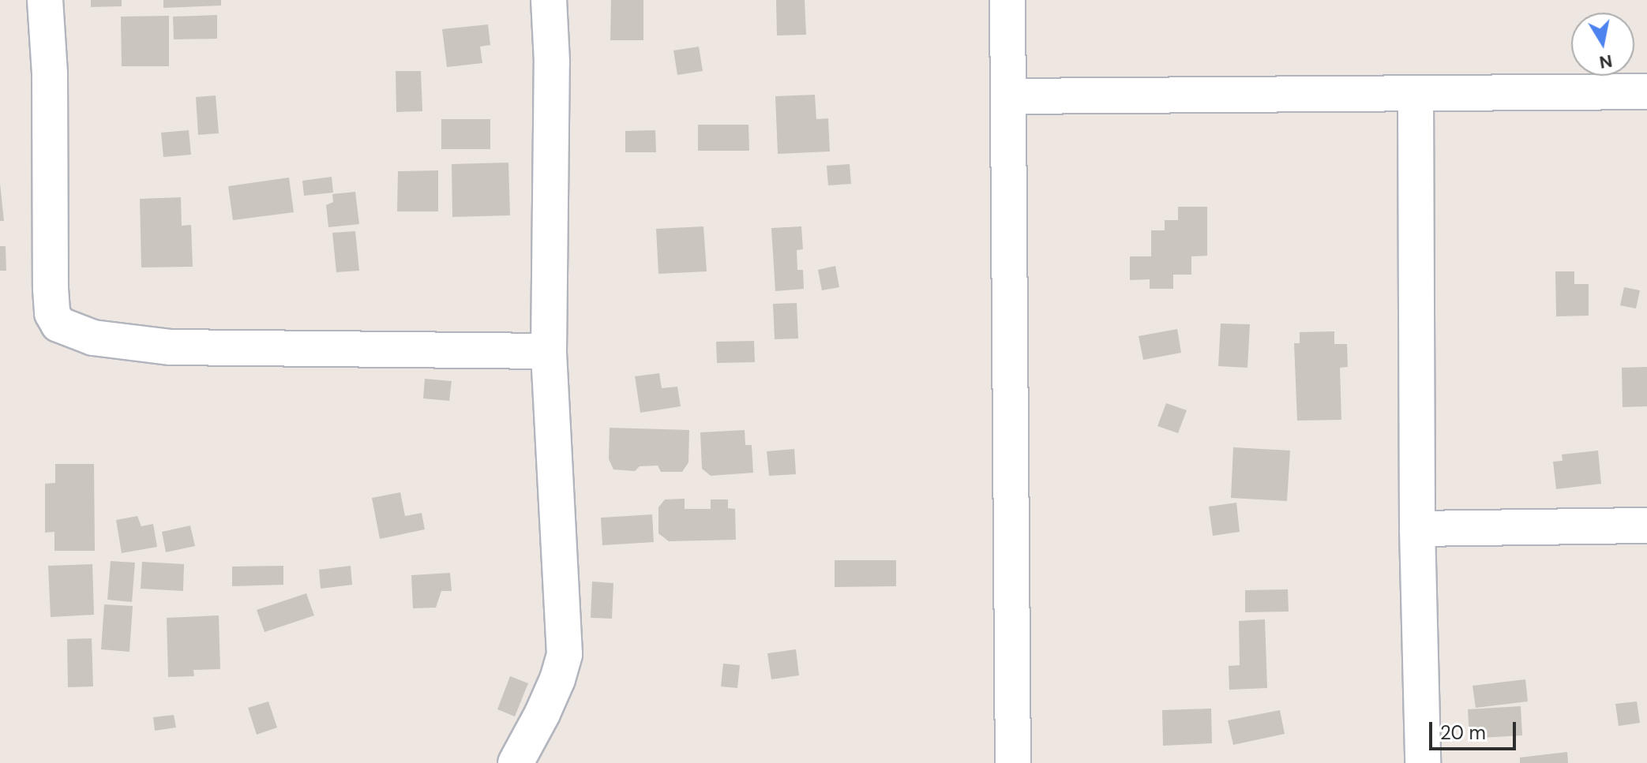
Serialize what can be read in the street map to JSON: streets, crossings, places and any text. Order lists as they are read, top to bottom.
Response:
{
  "scale_bar": "20 m",
  "north": "bottom"
}
